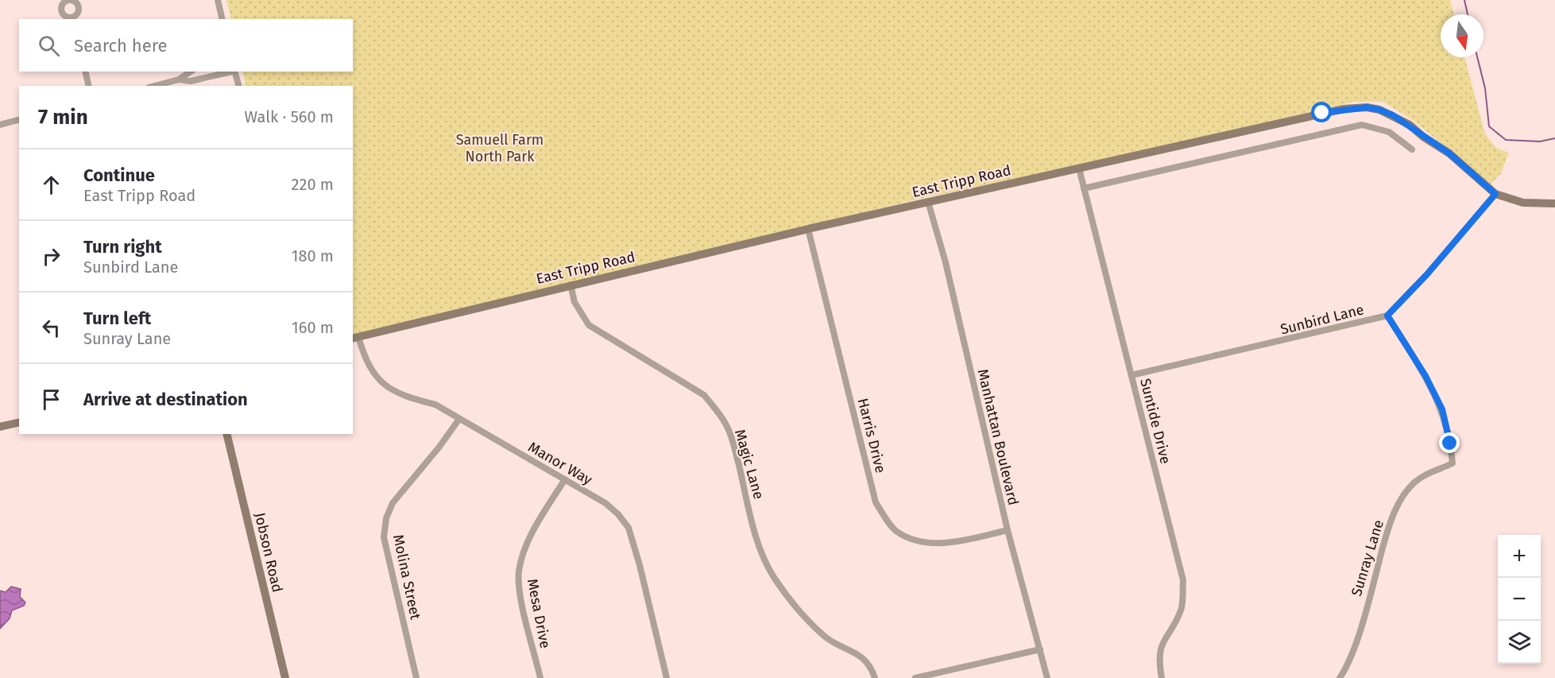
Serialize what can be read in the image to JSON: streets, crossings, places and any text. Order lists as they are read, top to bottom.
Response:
{
  "streets": {
    "street": [
      "East Tripp Road",
      "Sunbird Lane",
      "Suntide Drive",
      "Harris Drive",
      "Manhattan Boulevard",
      "Manor Way",
      "Magic Lane",
      "Jobson Road",
      "Sunray Lane",
      "Molina Street",
      "Mesa Drive"
    ]
  },
  "crossings": [
    ["East Tripp Road", "Suntide Drive"],
    ["East Tripp Road", "Harris Drive"],
    ["East Tripp Road", "Manhattan Boulevard"],
    ["East Tripp Road", "Manor Way"],
    ["East Tripp Road", "Magic Lane"],
    ["Sunbird Lane", "Suntide Drive"],
    ["Sunbird Lane", "Sunray Lane"],
    ["Harris Drive", "Manhattan Boulevard"],
    ["Manor Way", "Molina Street"],
    ["Manor Way", "Mesa Drive"]
  ],
  "parks": ["Samuell Farm North Park"],
  "north": "bottom",
  "page": {
    "search": "Search here",
    "heading": ["7 min", "Walk · 560 m"],
    "list": [
      ["Continue", "East Tripp Road", "220 m"],
      ["Turn right", "Sunbird Lane", "180 m"],
      ["Turn left", "Sunray Lane", "160 m"],
      "Arrive at destination"
    ],
    "map_buttons": ["+", "−"]
  }
}
